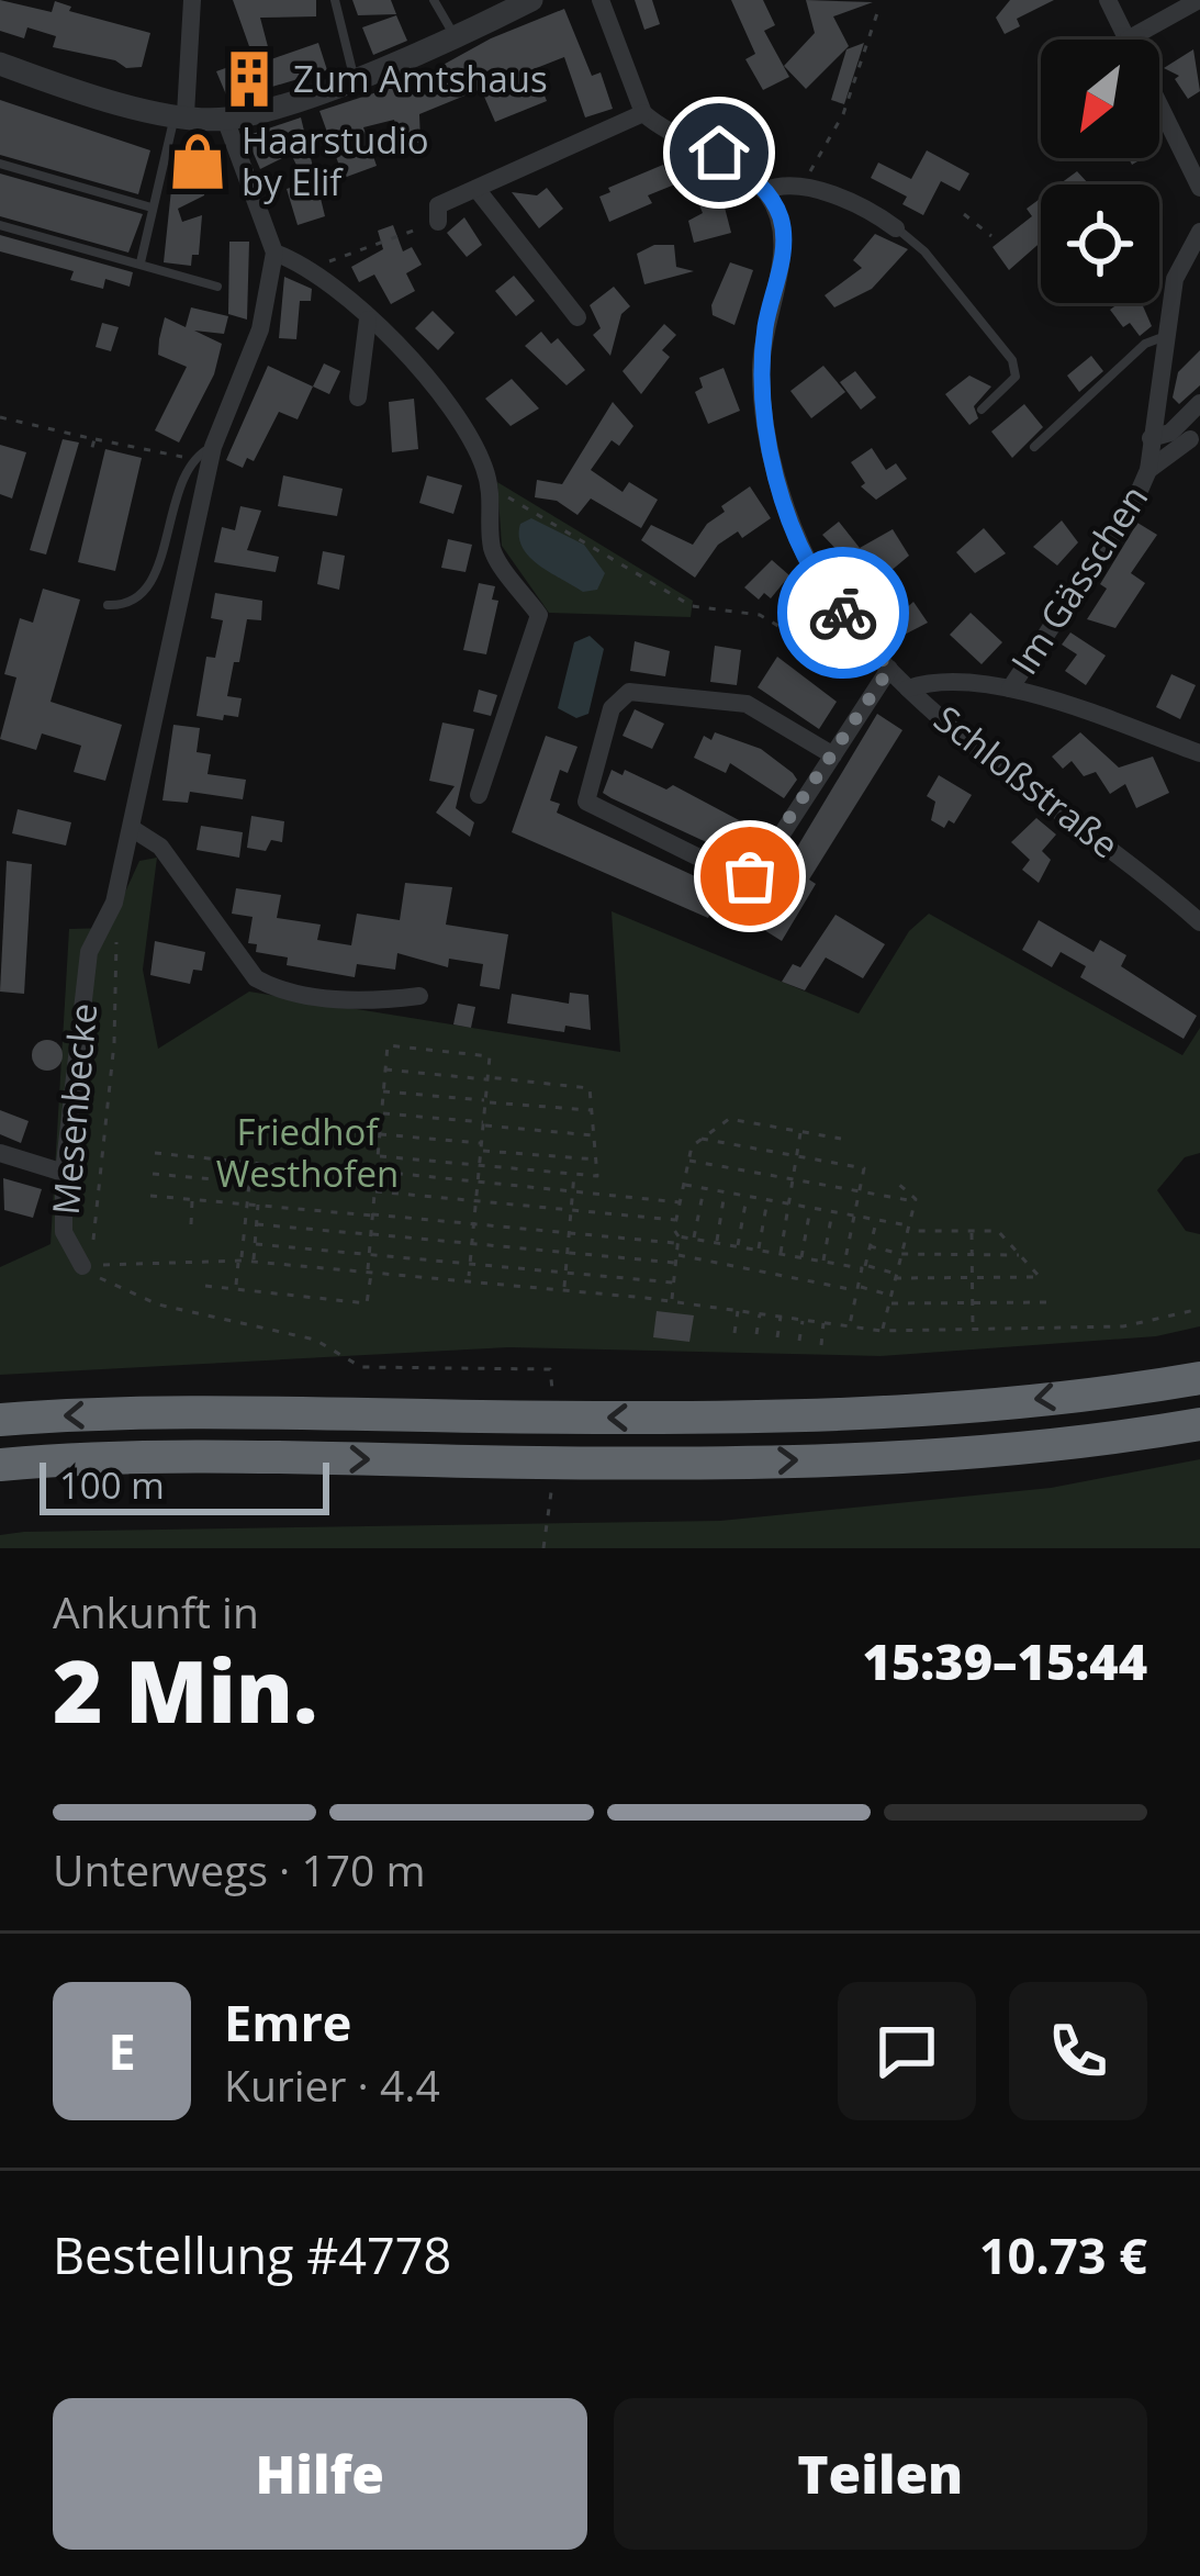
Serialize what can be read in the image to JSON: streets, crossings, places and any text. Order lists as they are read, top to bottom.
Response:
{
  "streets": {
    "street": ["Im Gässchen", "Schloßstraße", "Mesenbecke"]
  },
  "parks": ["Friedhof Westhofen"],
  "places": {
    "building": ["Zum Amtshaus"],
    "shop": ["Haarstudio by Elif"]
  },
  "scale_bar": "100 m",
  "north": "bottom left",
  "page": {
    "scale": "100 m",
    "heading": ["2 Min.", "Ankunft in", "15:39–15:44"],
    "panel": [
      "Emre",
      "Kurier · 4.4",
      "Bestellung #4778",
      "10.73 €"
    ],
    "bar": "Unterwegs · 170 m",
    "round": "E",
    "buttons": ["Hilfe", "Teilen"]
  }
}
